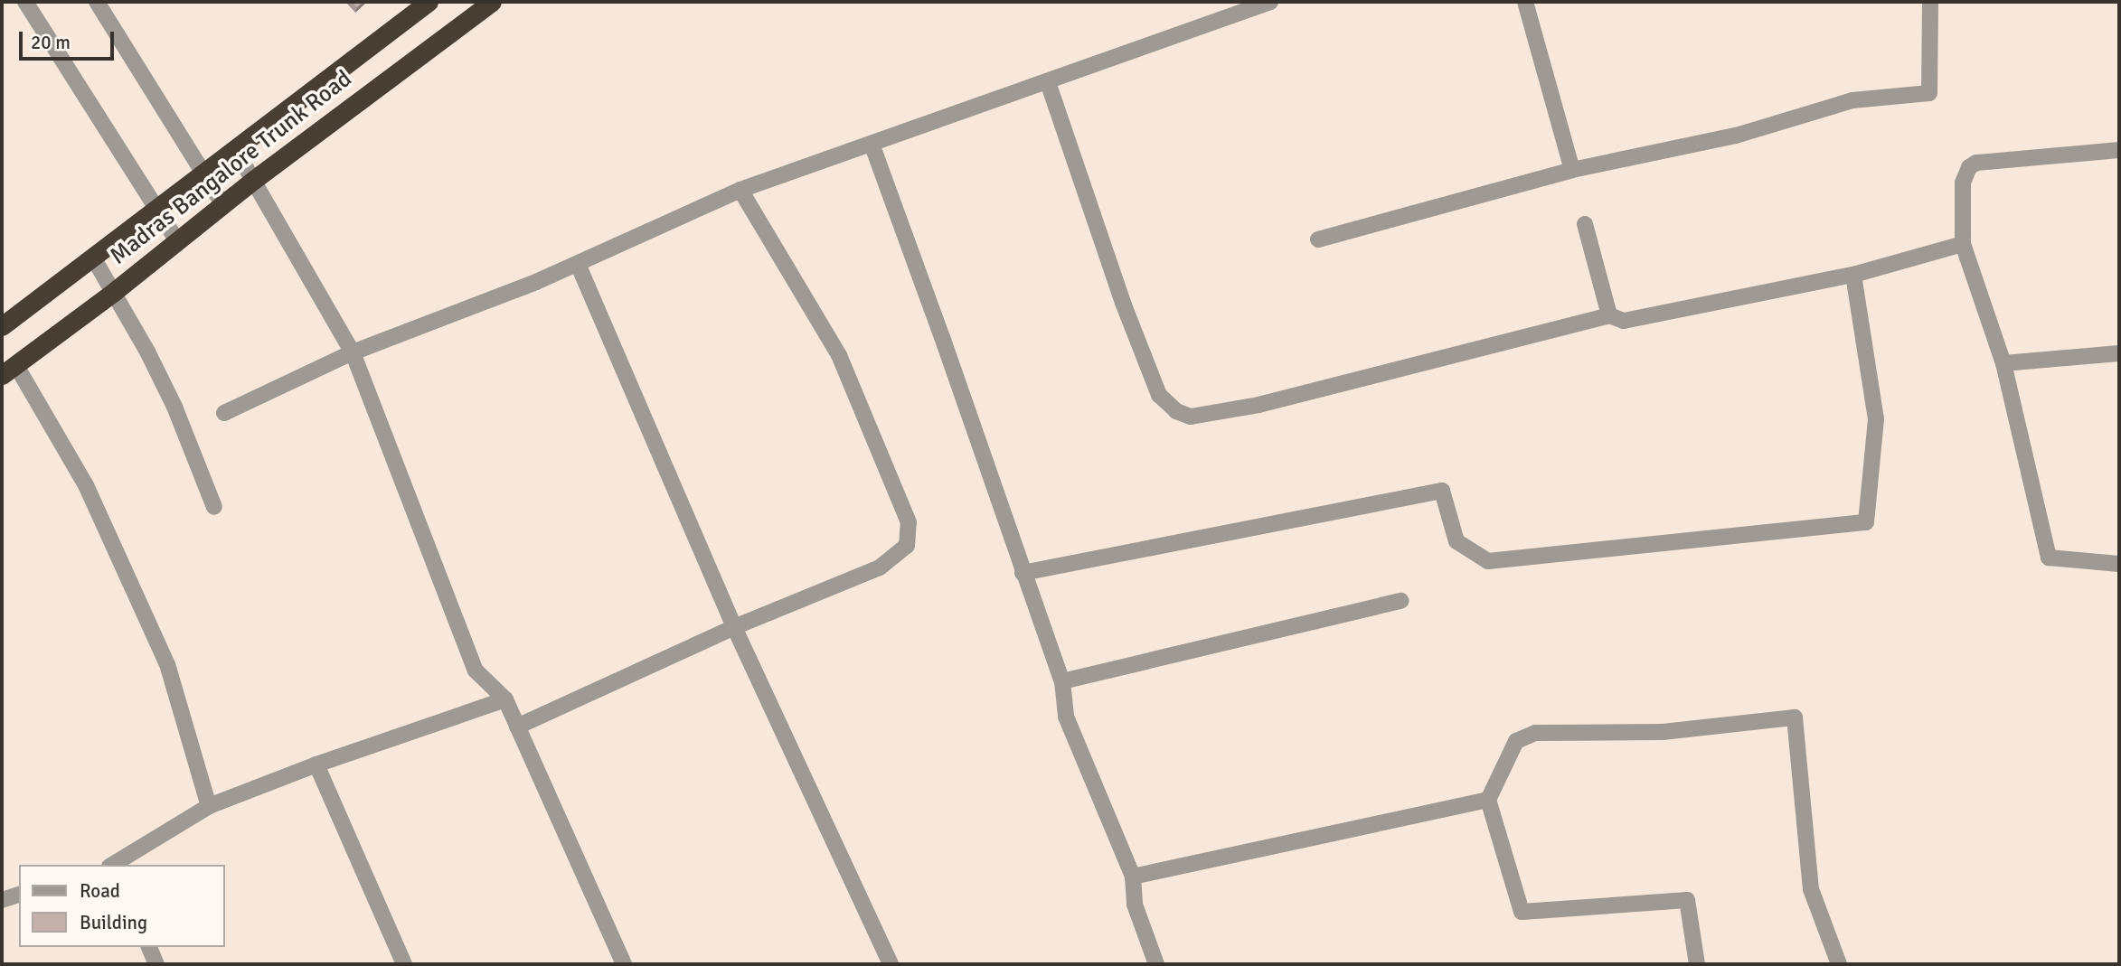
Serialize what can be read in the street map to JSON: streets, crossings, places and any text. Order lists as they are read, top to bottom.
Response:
{
  "streets": {
    "highway": ["Madras Bangalore Trunk Road"]
  },
  "legend": ["Road", "Building"],
  "scale_bar": "20 m"
}
